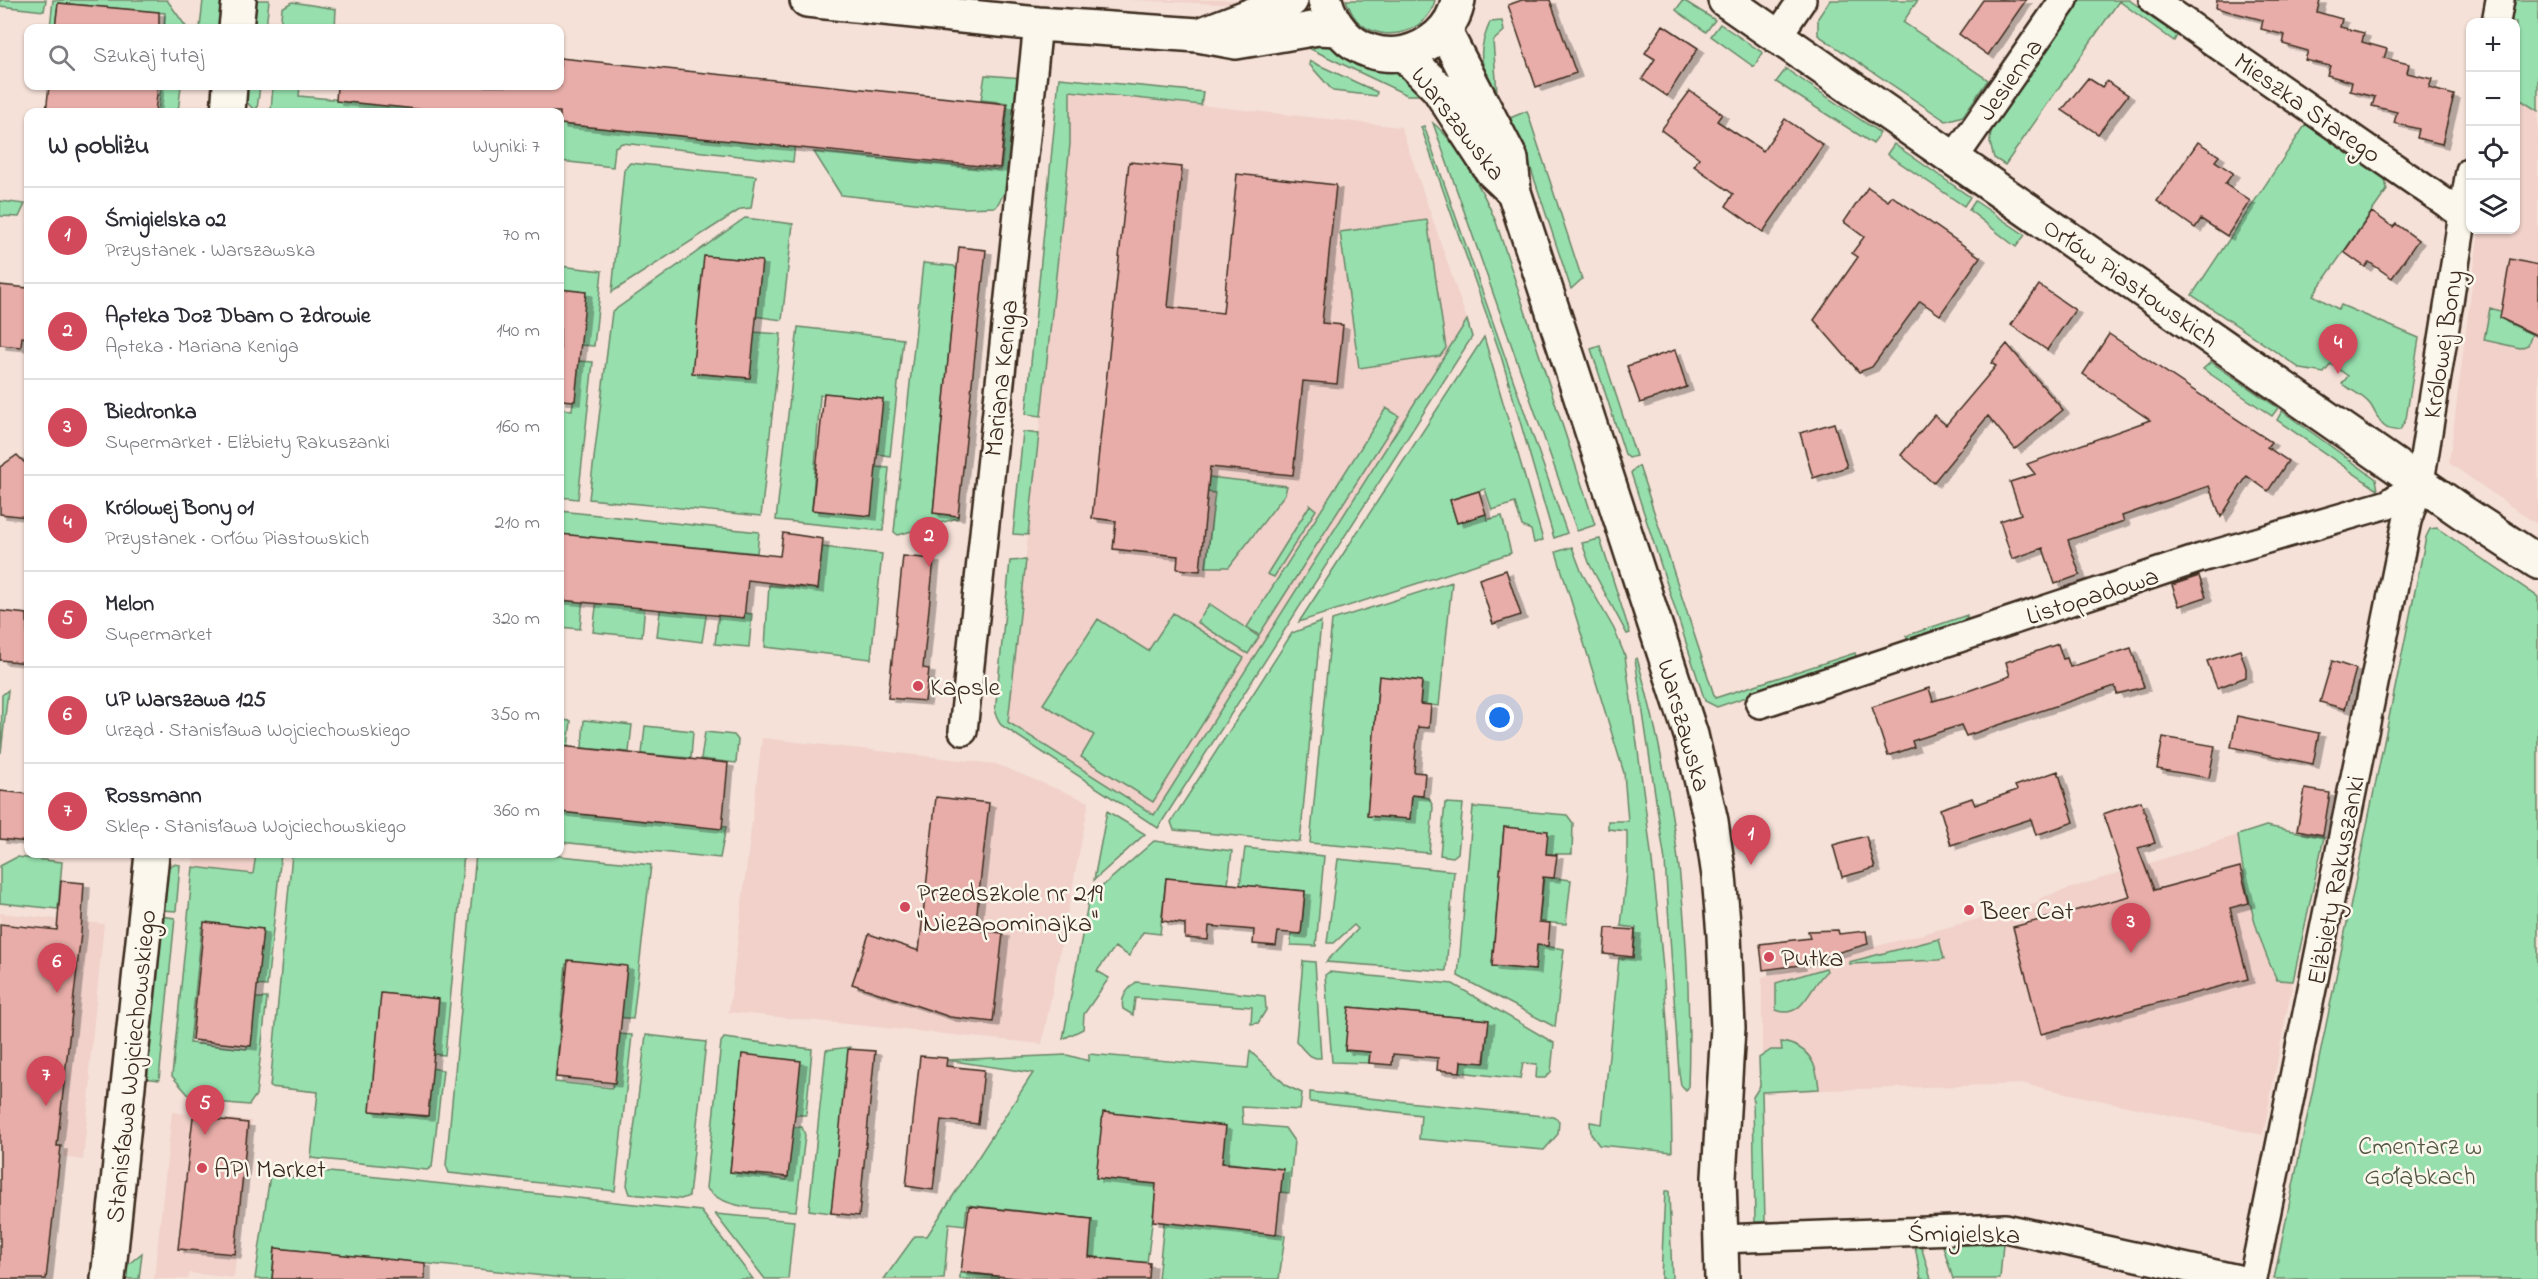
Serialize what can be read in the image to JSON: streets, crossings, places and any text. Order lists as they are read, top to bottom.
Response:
{
  "streets": {
    "street": [
      "Jesienna",
      "Mieszka Starego",
      "Warszawska",
      "Orłów Piastowskich",
      "Królowej Bony",
      "Mariana Keniga",
      "Listopadowa",
      "Elżbiety Rakuszanki",
      "Stanisława Wojciechowskiego",
      "Śmigielska"
    ]
  },
  "crossings": [
    ["Jesienna", "Orłów Piastowskich"],
    ["Mieszka Starego", "Królowej Bony"],
    ["Warszawska", "Śmigielska"],
    ["Orłów Piastowskich", "Królowej Bony"],
    ["Orłów Piastowskich", "Listopadowa"],
    ["Orłów Piastowskich", "Elżbiety Rakuszanki"],
    ["Królowej Bony", "Listopadowa"],
    ["Królowej Bony", "Elżbiety Rakuszanki"],
    ["Listopadowa", "Elżbiety Rakuszanki"]
  ],
  "parks": ["Cmentarz w Gołąbkach"],
  "places": [
    "Kapsle",
    "Przedszkole nr 219 \"Niezapominajka\"",
    "Beer Cat",
    "Putka",
    "API Market"
  ],
  "page": {
    "map_buttons": ["+", "−"],
    "search": "Szukaj tutaj",
    "heading": ["W pobliżu", "Wyniki: 7"],
    "list": [
      {
        "mark": "1",
        "name": "Śmigielska 02",
        "note": "Przystanek · Warszawska",
        "value": "70 m"
      },
      {
        "mark": "2",
        "name": "Apteka Doz Dbam O Zdrowie",
        "note": "Apteka · Mariana Keniga",
        "value": "140 m"
      },
      {
        "mark": "3",
        "name": "Biedronka",
        "note": "Supermarket · Elżbiety Rakuszanki",
        "value": "160 m"
      },
      {
        "mark": "4",
        "name": "Królowej Bony 01",
        "note": "Przystanek · Orłów Piastowskich",
        "value": "210 m"
      },
      {
        "mark": "5",
        "name": "Melon",
        "note": "Supermarket",
        "value": "320 m"
      },
      {
        "mark": "6",
        "name": "UP Warszawa 125",
        "note": "Urząd · Stanisława Wojciechowskiego",
        "value": "350 m"
      },
      {
        "mark": "7",
        "name": "Rossmann",
        "note": "Sklep · Stanisława Wojciechowskiego",
        "value": "360 m"
      }
    ],
    "pins": [
      "4",
      "2",
      "1",
      "3",
      "6",
      "7",
      "5"
    ]
  }
}
